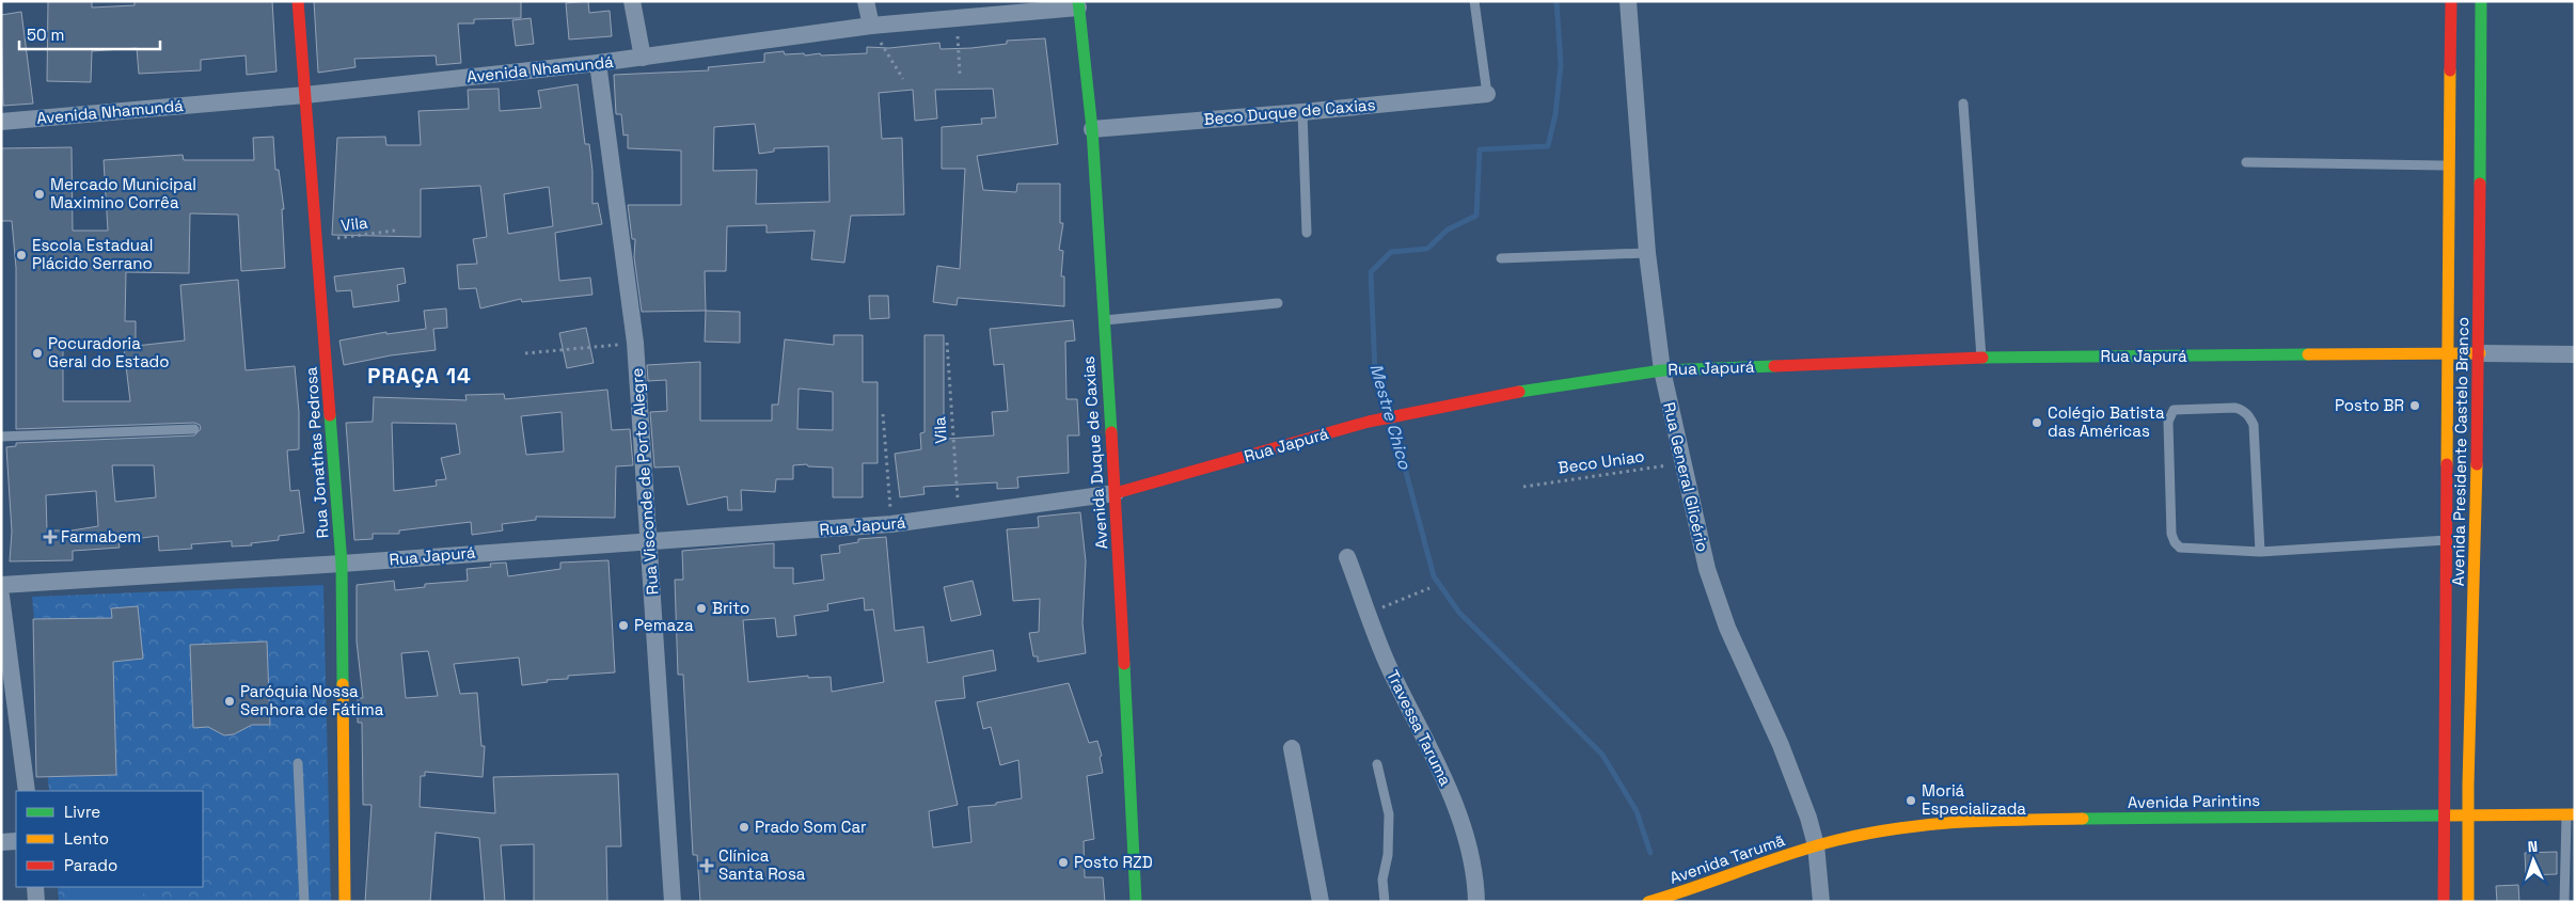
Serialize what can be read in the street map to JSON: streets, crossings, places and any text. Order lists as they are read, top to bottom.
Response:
{
  "streets": {
    "street": [
      "Avenida Nhamundá",
      "Beco Duque de Caxias",
      "Rua Japurá",
      "Avenida Presidente Castelo Branco",
      "Rua Jonathas Pedrosa",
      "Avenida Duque de Caxias",
      "Rua General Glicério",
      "Rua Visconde de Porto Alegre",
      "Travessa Taruma",
      "Avenida Parintins",
      "Avenida Tarumã"
    ],
    "path": ["Vila", "Beco Uniao"]
  },
  "crossings": [
    ["Avenida Nhamundá", "Rua Jonathas Pedrosa"],
    ["Avenida Nhamundá", "Avenida Duque de Caxias"],
    ["Avenida Nhamundá", "Rua Visconde de Porto Alegre"],
    ["Beco Duque de Caxias", "Avenida Duque de Caxias"],
    ["Vila", "Rua Japurá"],
    ["Vila", "Rua Jonathas Pedrosa"],
    ["Rua Japurá", "Avenida Presidente Castelo Branco"],
    ["Rua Japurá", "Rua Jonathas Pedrosa"],
    ["Rua Japurá", "Avenida Duque de Caxias"],
    ["Rua Japurá", "Rua General Glicério"],
    ["Rua Japurá", "Rua Visconde de Porto Alegre"],
    ["Avenida Presidente Castelo Branco", "Avenida Parintins"],
    ["Beco Uniao", "Rua General Glicério"],
    ["Rua General Glicério", "Avenida Parintins"],
    ["Rua General Glicério", "Avenida Tarumã"],
    ["Avenida Parintins", "Avenida Tarumã"]
  ],
  "districts": ["PRAÇA 14"],
  "water": ["Mestre Chico"],
  "places": {
    "other": [
      "Mercado Municipal Maximino Corrêa",
      "Escola Estadual Plácido Serrano",
      "Pocuradoria Geral do Estado",
      "Posto BR",
      "Colégio Batista das Américas",
      "Brito",
      "Pemaza",
      "Paróquia Nossa Senhora de Fátima",
      "Moriá Especializada",
      "Prado Som Car",
      "Posto RZD"
    ],
    "health": ["Farmabem", "Clínica Santa Rosa"]
  },
  "legend": ["Livre", "Lento", "Parado"],
  "scale_bar": "50 m",
  "north": "top"
}
